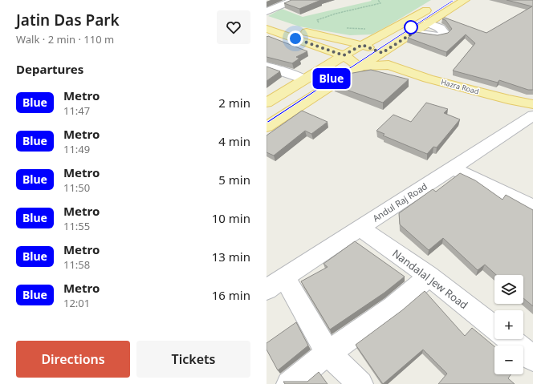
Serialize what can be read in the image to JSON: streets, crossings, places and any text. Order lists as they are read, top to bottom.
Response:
{
  "streets": {
    "main road": ["Hazra Road"],
    "street": ["Andul Raj Road", "Nandalal Jew Road"]
  },
  "crossings": [
    ["Andul Raj Road", "Nandalal Jew Road"]
  ],
  "lines": ["metro line Blue"],
  "page": {
    "heading": [
      ["Jatin Das Park", "Walk · 2 min · 110 m"],
      "Departures"
    ],
    "on_map": "Blue",
    "list": [
      {
        "mark": "Blue",
        "name": "Metro",
        "note": "11:47",
        "value": "2 min"
      },
      {
        "mark": "Blue",
        "name": "Metro",
        "note": "11:49",
        "value": "4 min"
      },
      {
        "mark": "Blue",
        "name": "Metro",
        "note": "11:50",
        "value": "5 min"
      },
      {
        "mark": "Blue",
        "name": "Metro",
        "note": "11:55",
        "value": "10 min"
      },
      {
        "mark": "Blue",
        "name": "Metro",
        "note": "11:58",
        "value": "13 min"
      },
      {
        "mark": "Blue",
        "name": "Metro",
        "note": "12:01",
        "value": "16 min"
      }
    ],
    "map_buttons": ["+", "−"],
    "buttons": ["Directions", "Tickets"]
  }
}
